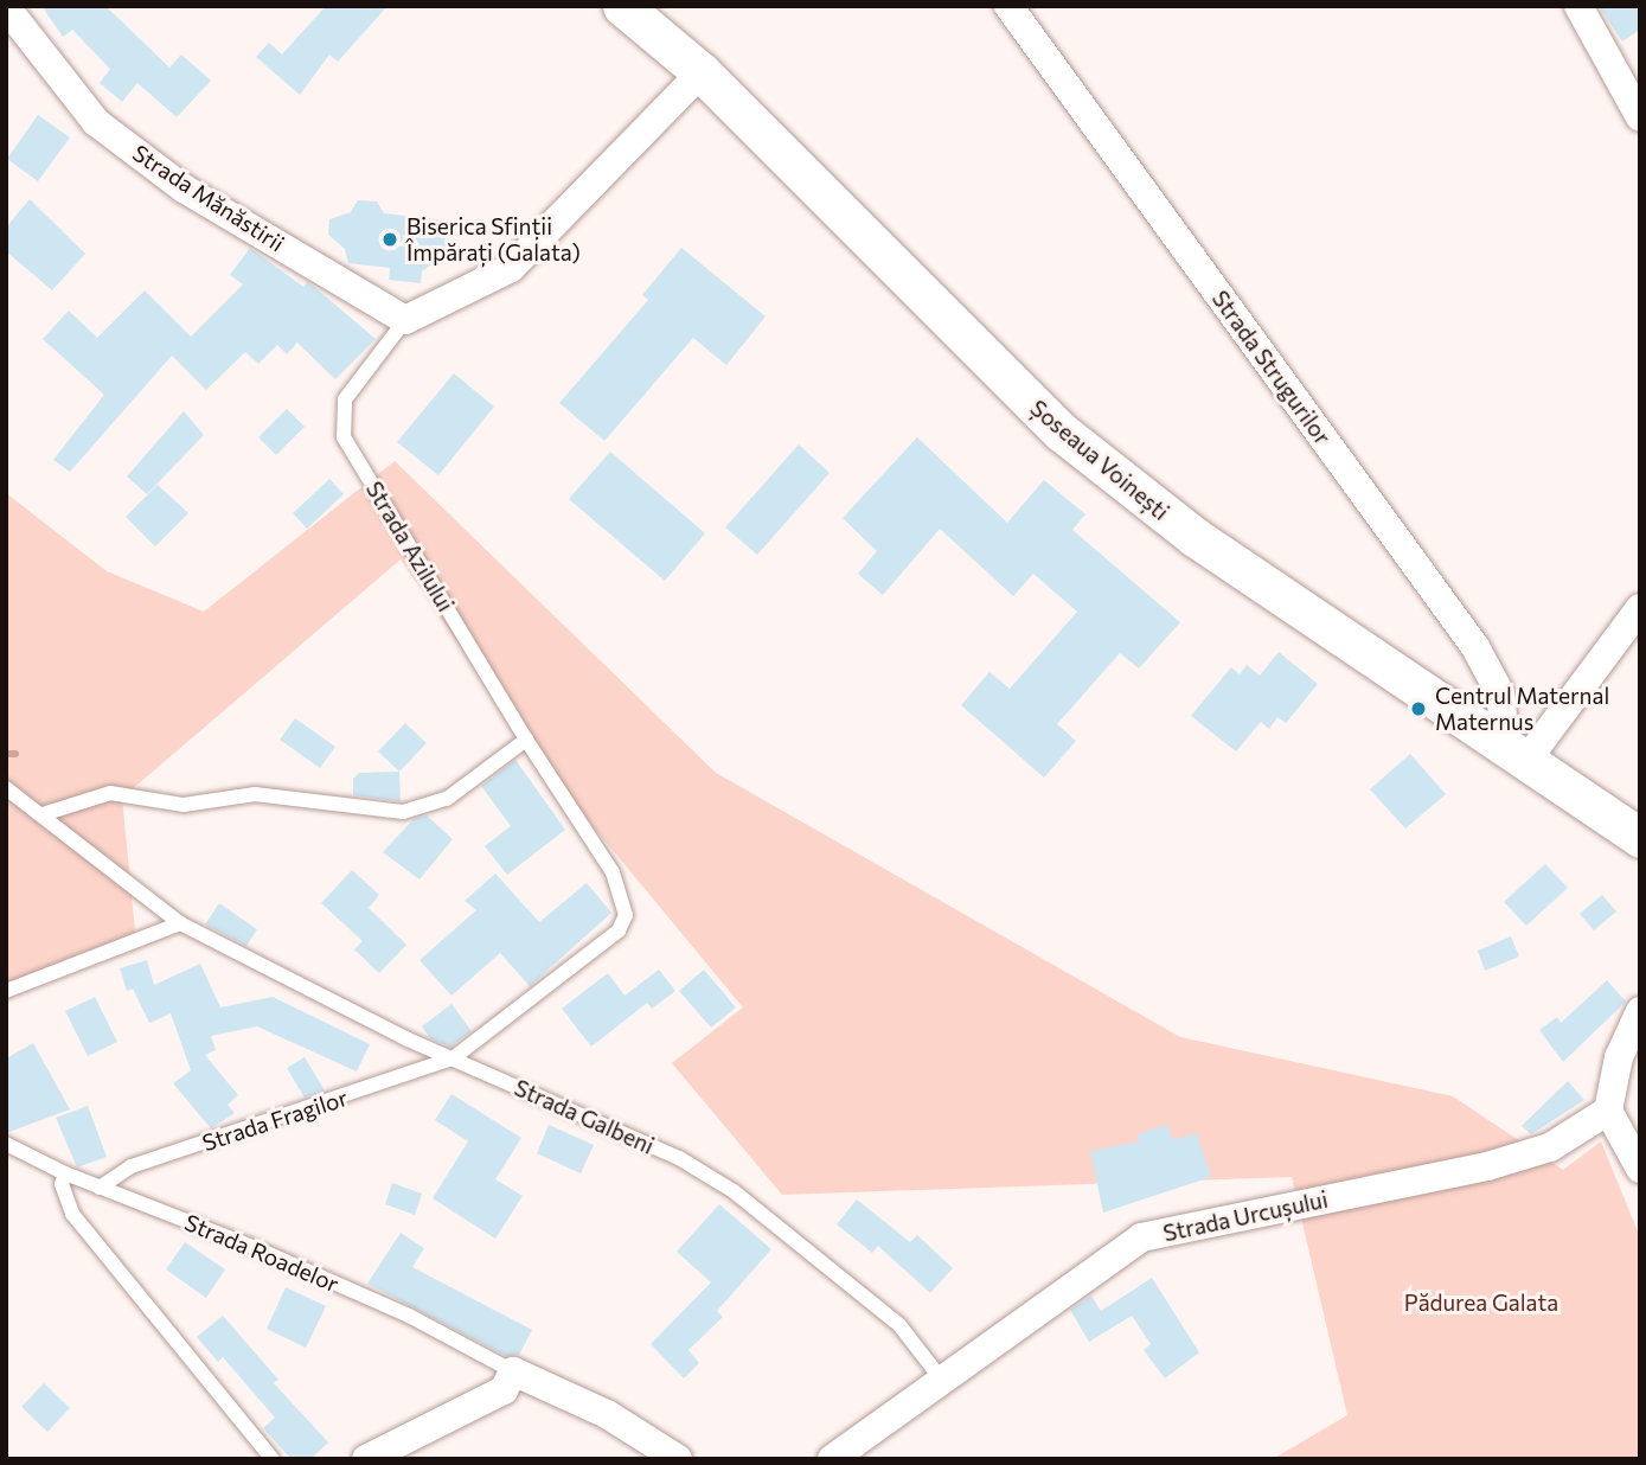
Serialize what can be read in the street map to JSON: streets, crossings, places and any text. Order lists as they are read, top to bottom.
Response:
{
  "streets": {
    "main road": ["Șoseaua Voinești"],
    "street": [
      "Strada Mănăstirii",
      "Strada Strugurilor",
      "Strada Azilului",
      "Strada Urcușului"
    ],
    "lane": ["Strada Galbeni", "Strada Fragilor", "Strada Roadelor"]
  },
  "crossings": [
    ["Strada Mănăstirii", "Strada Azilului"],
    ["Strada Strugurilor", "Șoseaua Voinești"],
    ["Șoseaua Voinești", "Strada Azilului"],
    ["Strada Azilului", "Strada Galbeni"],
    ["Strada Azilului", "Strada Fragilor"],
    ["Strada Galbeni", "Strada Fragilor"],
    ["Strada Galbeni", "Strada Urcușului"],
    ["Strada Fragilor", "Strada Roadelor"]
  ],
  "parks": ["Pădurea Galata"],
  "places": ["Biserica Sfinții Împărați (Galata)", "Centrul Maternal Maternus"]
}
